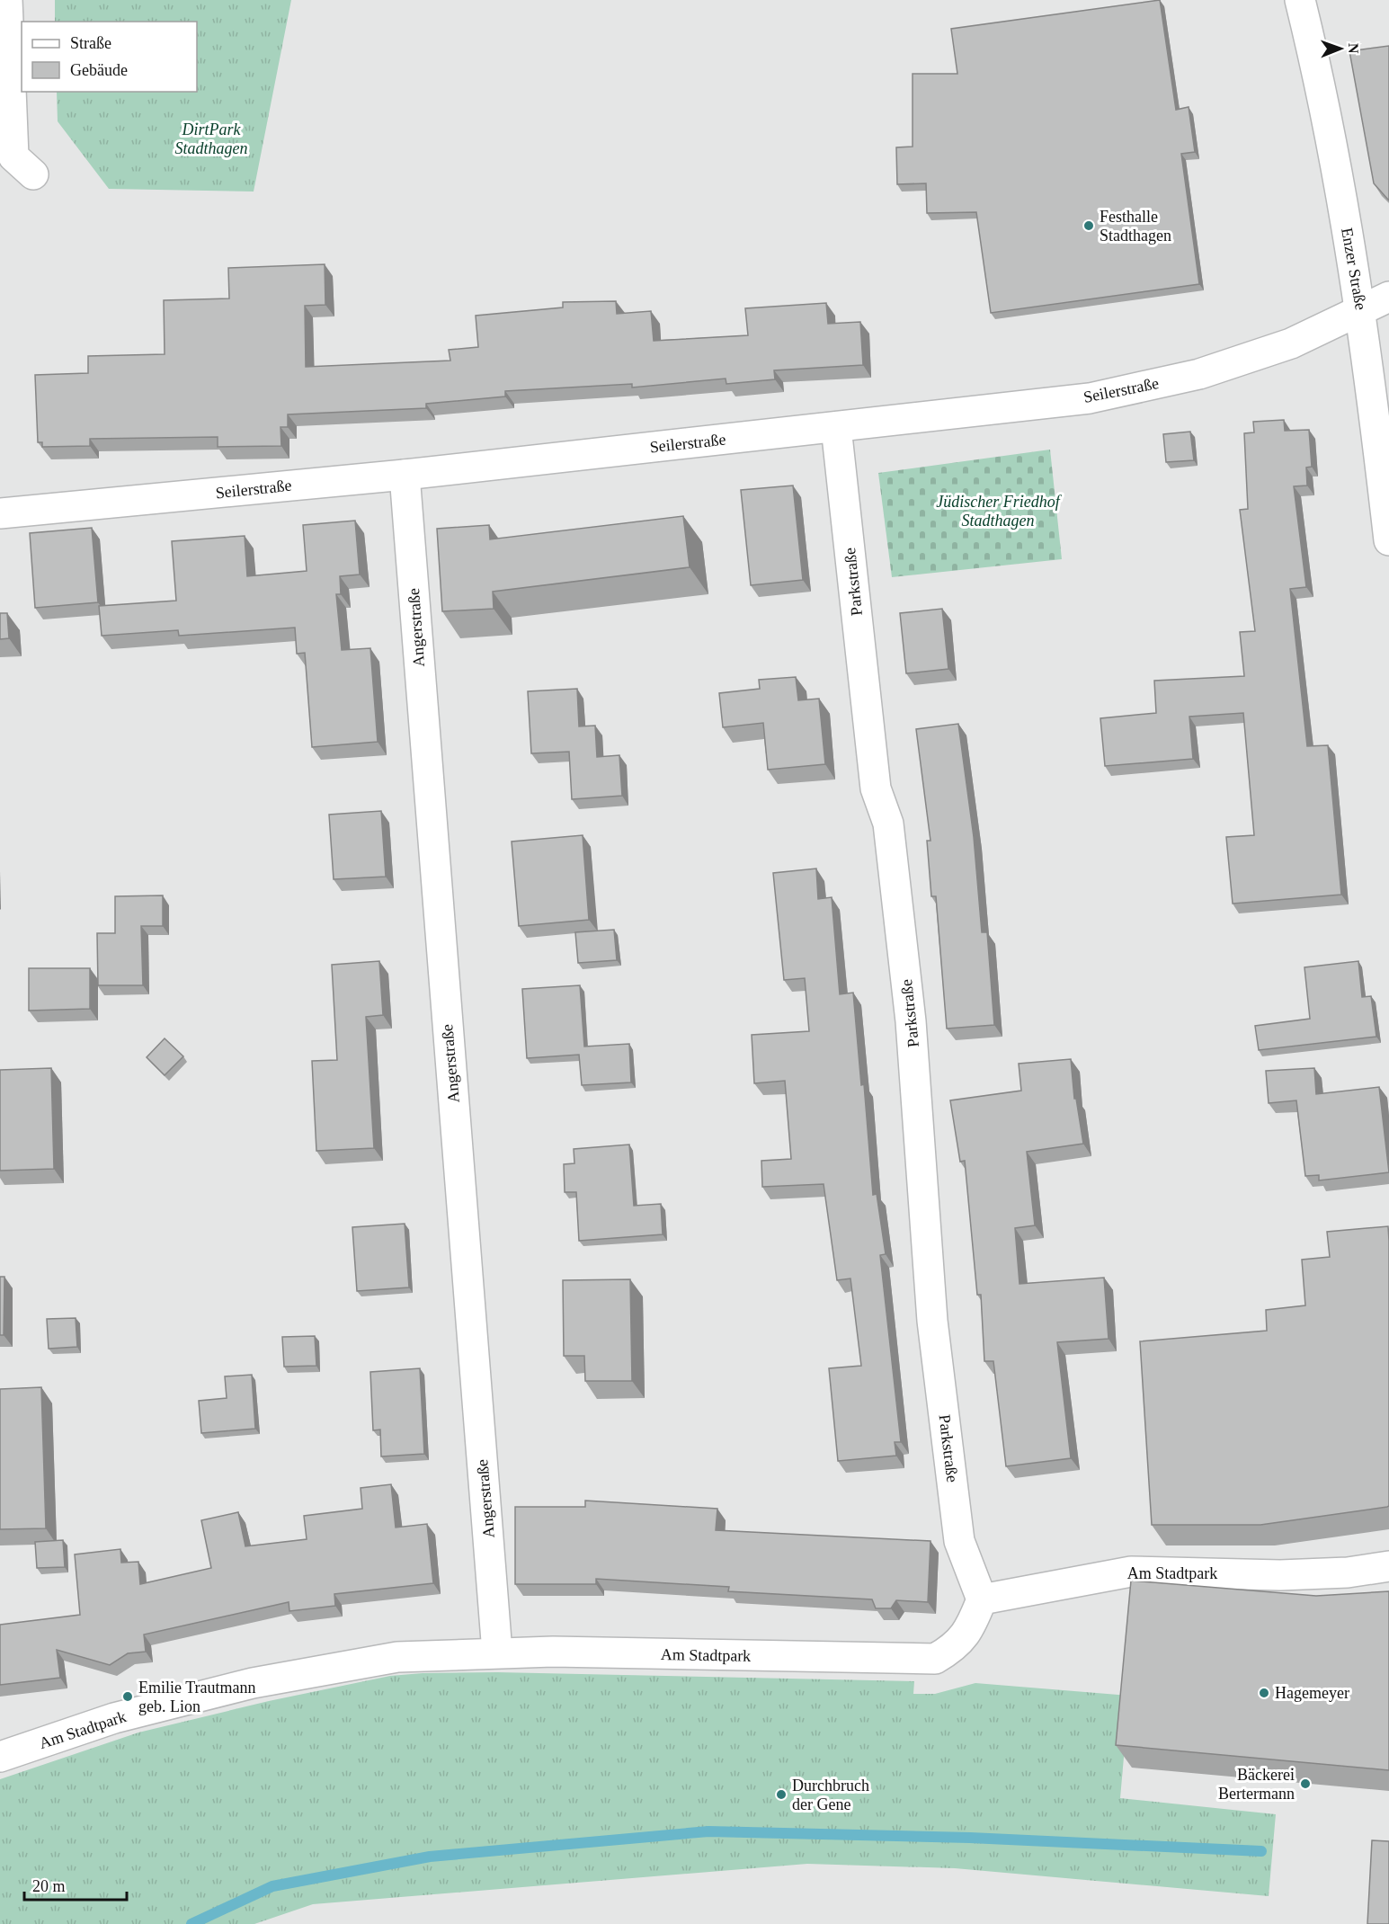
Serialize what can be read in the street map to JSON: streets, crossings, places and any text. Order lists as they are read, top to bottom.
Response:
{
  "streets": {
    "street": [
      "Enzer Straße",
      "Seilerstraße",
      "Parkstraße",
      "Angerstraße",
      "Am Stadtpark"
    ]
  },
  "crossings": [
    ["Enzer Straße", "Seilerstraße"],
    ["Seilerstraße", "Parkstraße"],
    ["Seilerstraße", "Angerstraße"],
    ["Parkstraße", "Am Stadtpark"],
    ["Angerstraße", "Am Stadtpark"]
  ],
  "parks": ["DirtPark Stadthagen", "Jüdischer Friedhof Stadthagen"],
  "places": [
    "Festhalle Stadthagen",
    "Hagemeyer",
    "Emilie Trautmann geb. Lion",
    "Bäckerei Bertermann",
    "Durchbruch der Gene"
  ],
  "legend": ["Straße", "Gebäude"],
  "scale_bar": "20 m",
  "north": "right"
}
